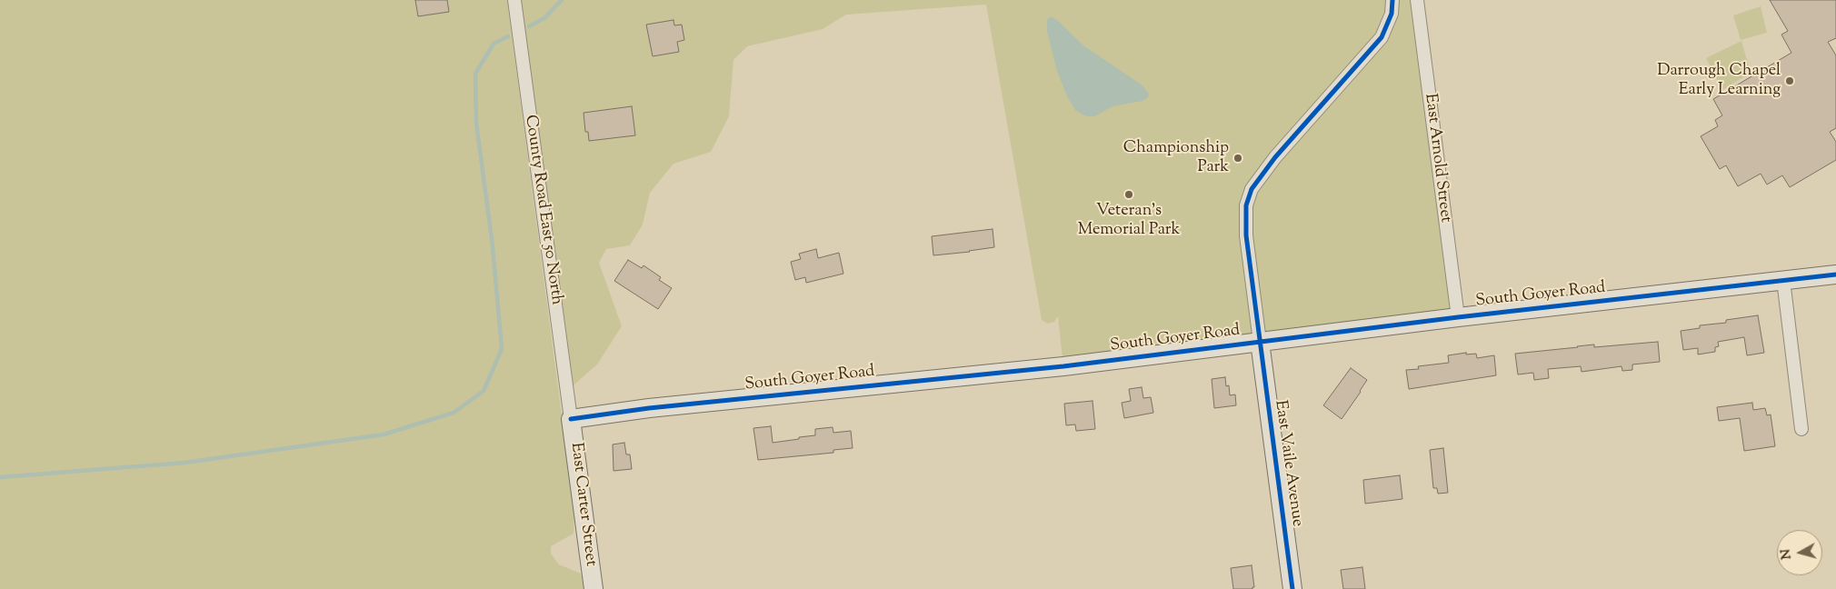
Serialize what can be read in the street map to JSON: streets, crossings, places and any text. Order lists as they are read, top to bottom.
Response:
{
  "streets": {
    "street": [
      "East Arnold Street",
      "County Road East 50 North",
      "South Goyer Road",
      "East Vaile Avenue",
      "East Carter Street"
    ]
  },
  "crossings": [
    ["East Arnold Street", "South Goyer Road"],
    ["County Road East 50 North", "South Goyer Road"],
    ["County Road East 50 North", "East Carter Street"],
    ["South Goyer Road", "East Vaile Avenue"],
    ["South Goyer Road", "East Carter Street"]
  ],
  "places": ["Darrough Chapel Early Learning", "Championship Park", "Veteran's Memorial Park"],
  "north": "left"
}
